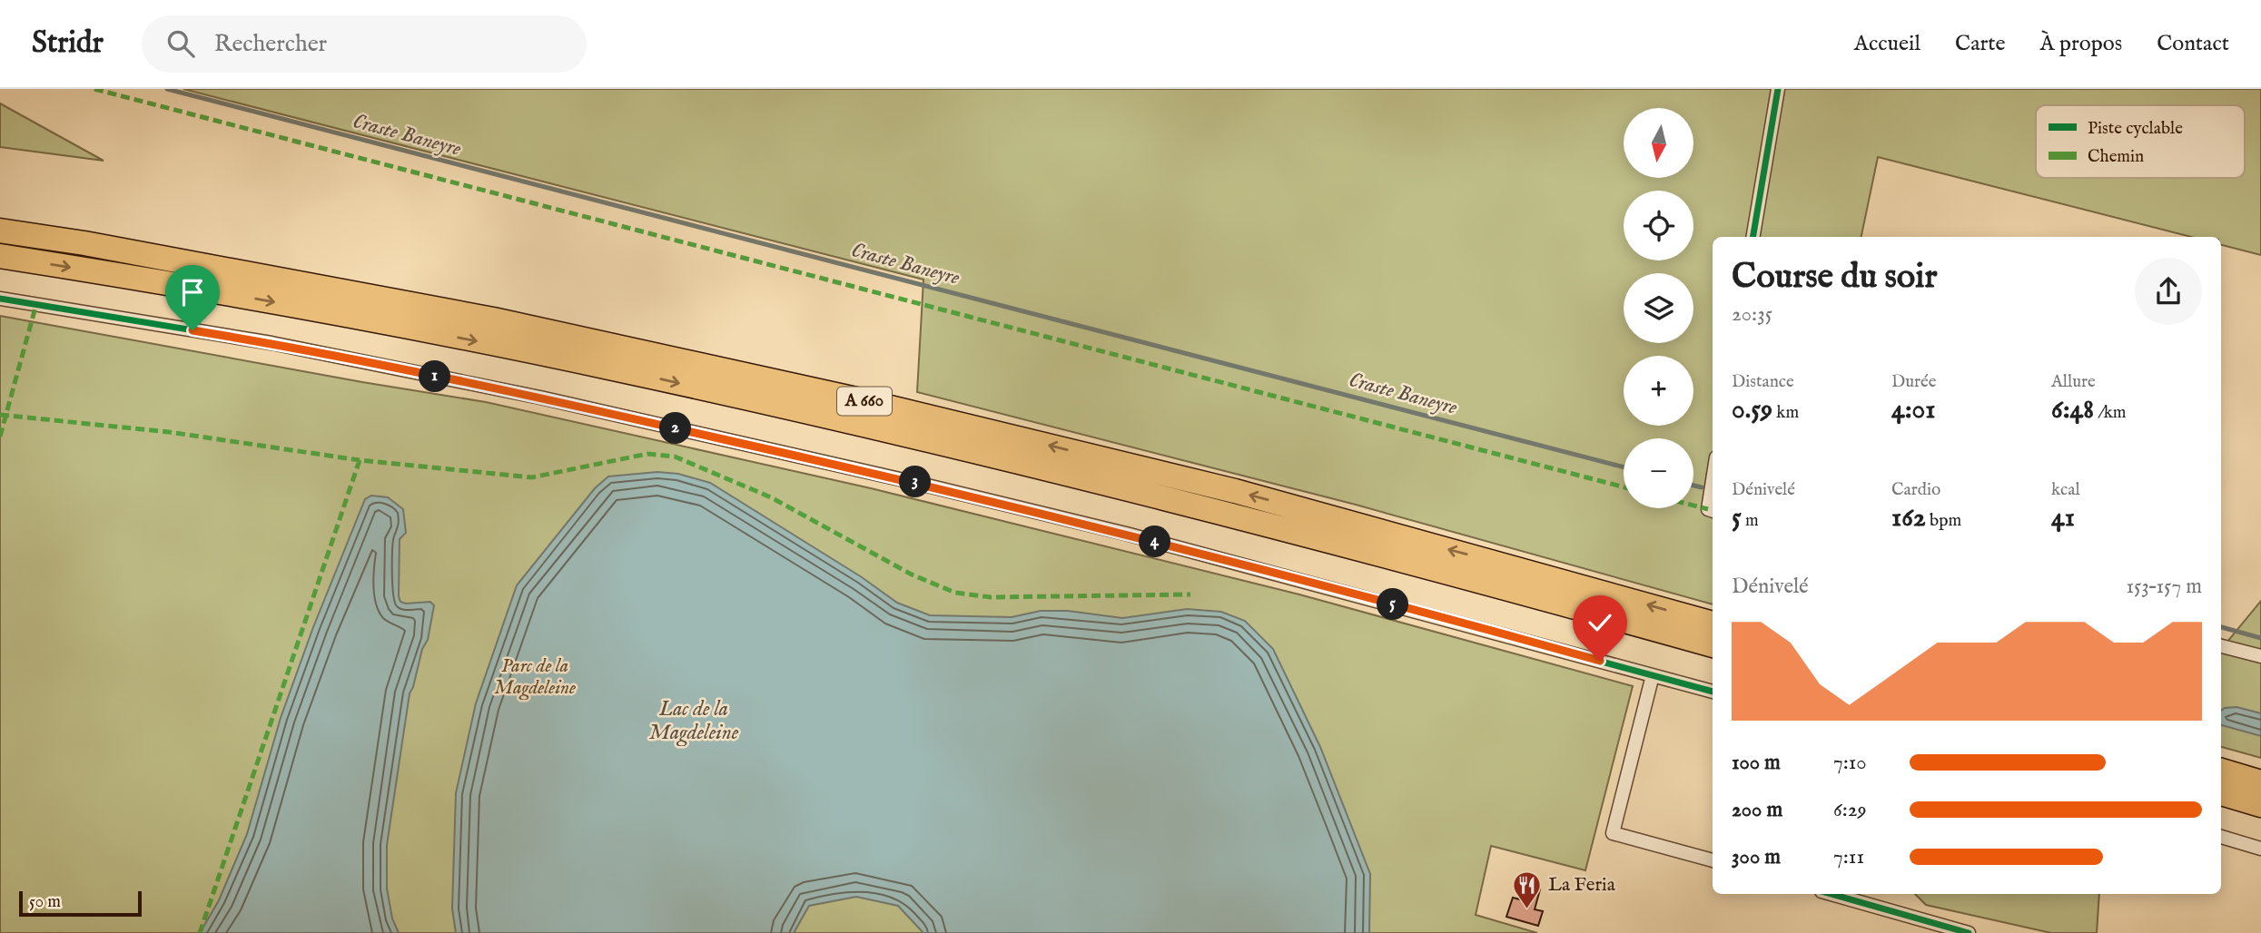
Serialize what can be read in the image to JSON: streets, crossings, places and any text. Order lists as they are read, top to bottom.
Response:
{
  "streets": {
    "highway": ["A 660"]
  },
  "water": ["Craste Baneyre", "Lac de la Magdeleine"],
  "parks": ["Parc de la Magdeleine"],
  "places": {
    "restaurant": ["La Feria"]
  },
  "legend": ["Piste cyclable", "Chemin"],
  "scale_bar": "50 m",
  "north": "bottom",
  "page": {
    "header": "Stridr",
    "search": "Rechercher",
    "nav": [
      "Accueil",
      "Carte",
      "À propos",
      "Contact"
    ],
    "map_buttons": ["+", "−"],
    "heading": ["Course du soir", "20:35"],
    "stats": [
      ["Distance", "0.59 km"],
      ["Durée", "4:01"],
      ["Allure", "6:48 /km"],
      ["Dénivelé", "5 m"],
      ["Cardio", "162 bpm"],
      ["kcal", "41"]
    ],
    "pins": [
      "1",
      "2",
      "3",
      "4",
      "5"
    ],
    "chart": ["Dénivelé", "153–157 m"],
    "list": [
      {
        "name": "100 m",
        "note": "7:10"
      },
      {
        "name": "200 m",
        "note": "6:29"
      },
      {
        "name": "300 m",
        "note": "7:11"
      }
    ],
    "scale": "50 m"
  }
}
